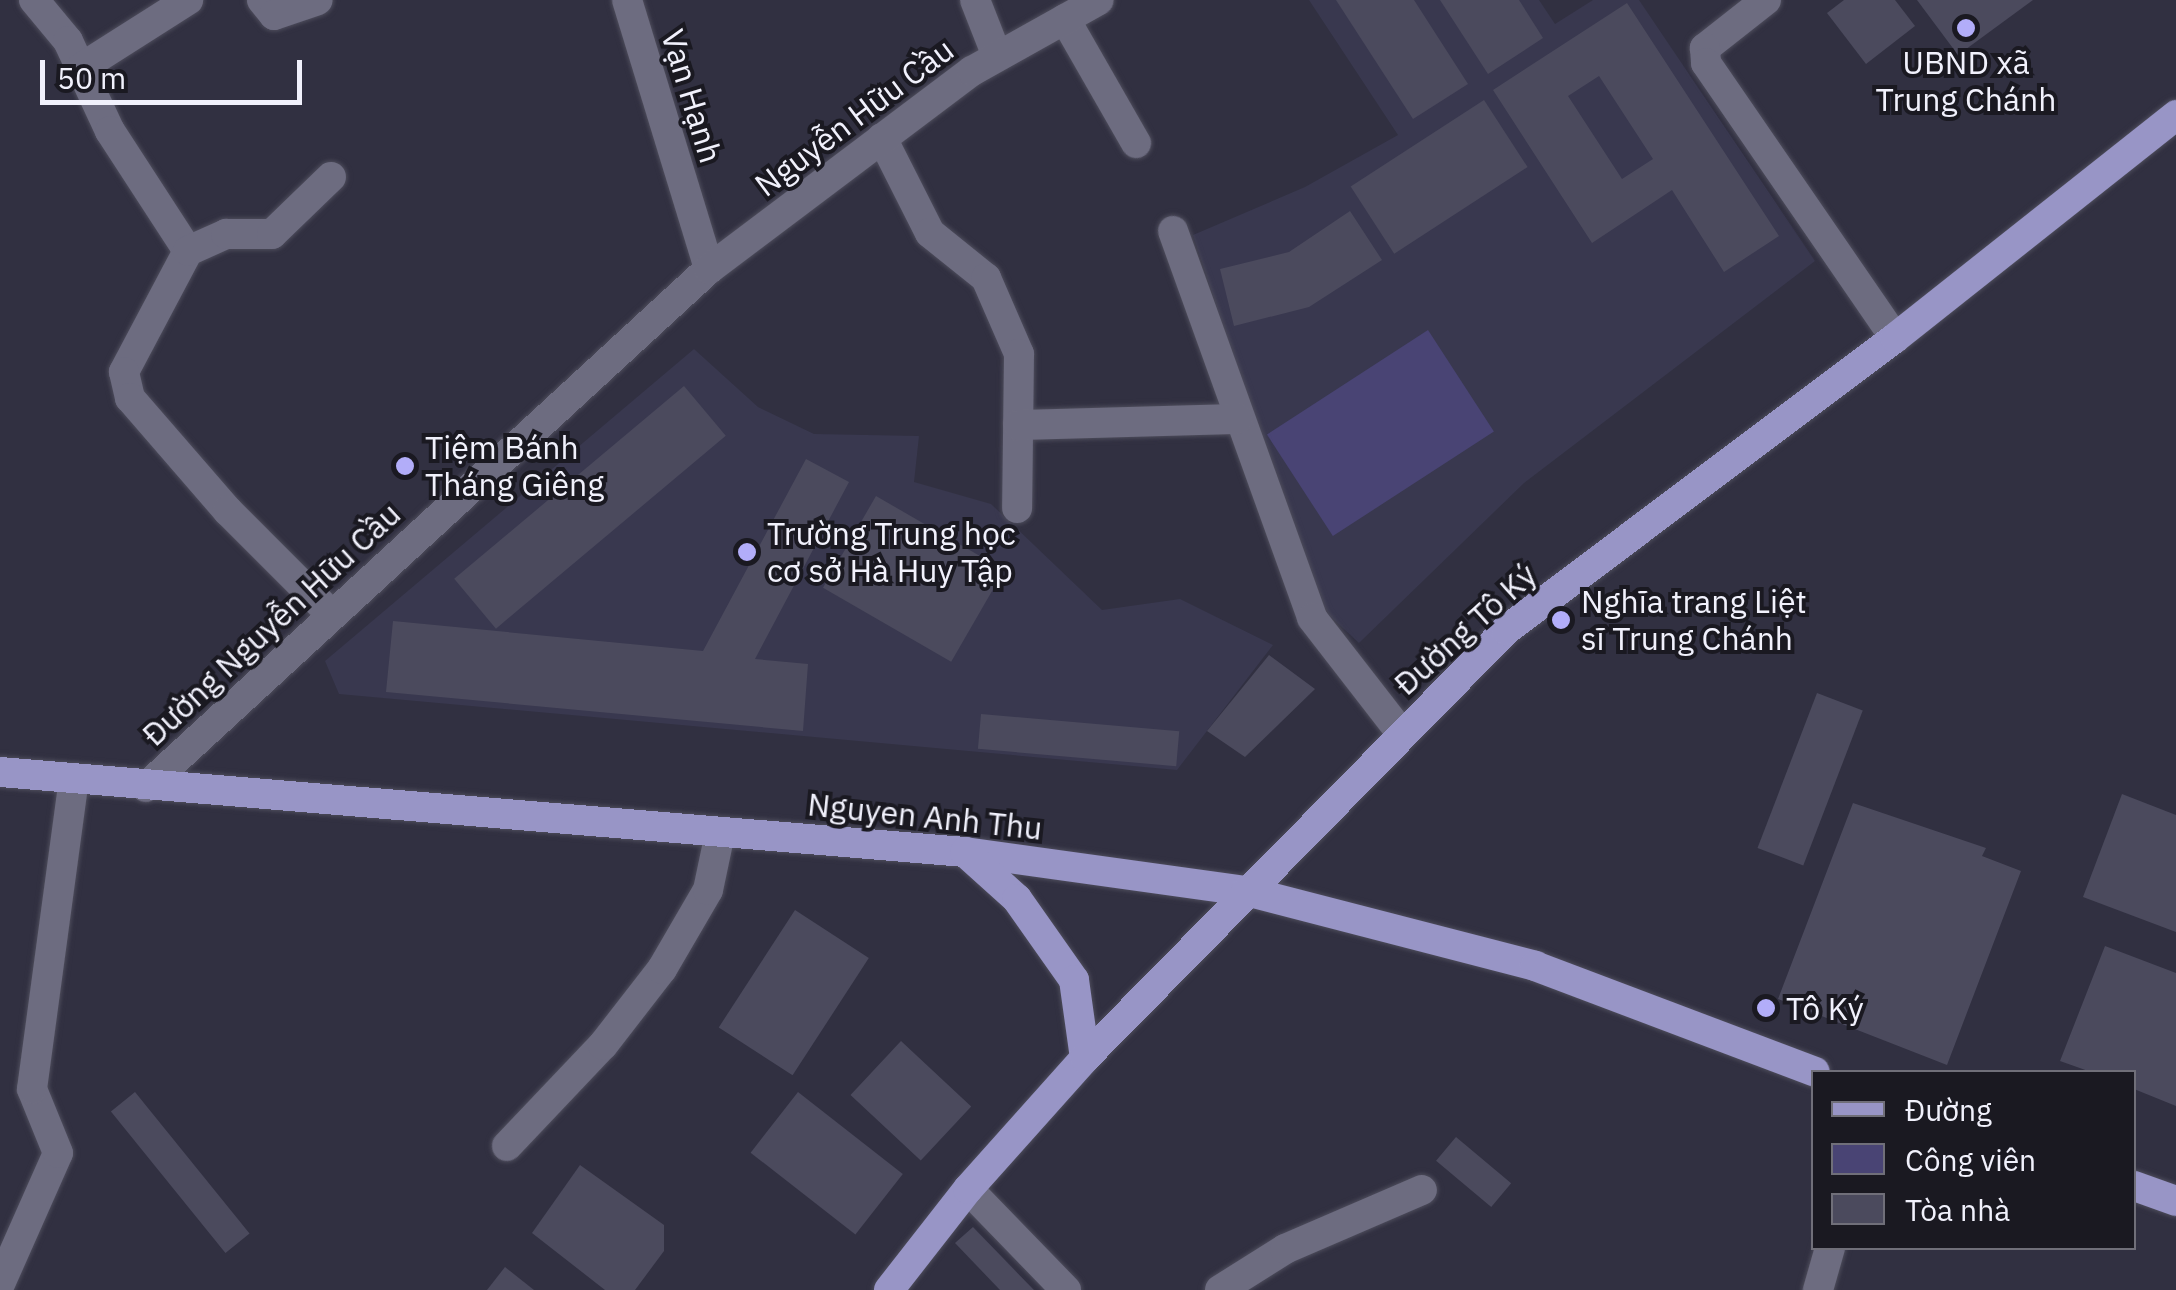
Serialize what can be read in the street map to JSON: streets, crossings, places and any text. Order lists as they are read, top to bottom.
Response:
{
  "streets": {
    "main road": ["Đường Tô Ký", "Nguyen Anh Thu"],
    "street": ["Vạn Hạnh", "Nguyễn Hữu Cầu", "Đường Nguyễn Hữu Cầu"]
  },
  "crossings": [
    ["Vạn Hạnh", "Nguyễn Hữu Cầu"],
    ["Vạn Hạnh", "Đường Nguyễn Hữu Cầu"],
    ["Nguyễn Hữu Cầu", "Đường Nguyễn Hữu Cầu"],
    ["Đường Nguyễn Hữu Cầu", "Nguyen Anh Thu"],
    ["Đường Tô Ký", "Nguyen Anh Thu"]
  ],
  "places": [
    "UBND xã Trung Chánh",
    "Tiệm Bánh Tháng Giêng",
    "Trường Trung học cơ sở Hà Huy Tập",
    "Nghĩa trang Liệt sĩ Trung Chánh",
    "Tô Ký"
  ],
  "legend": ["Đường", "Công viên", "Tòa nhà"],
  "scale_bar": "50 m"
}
